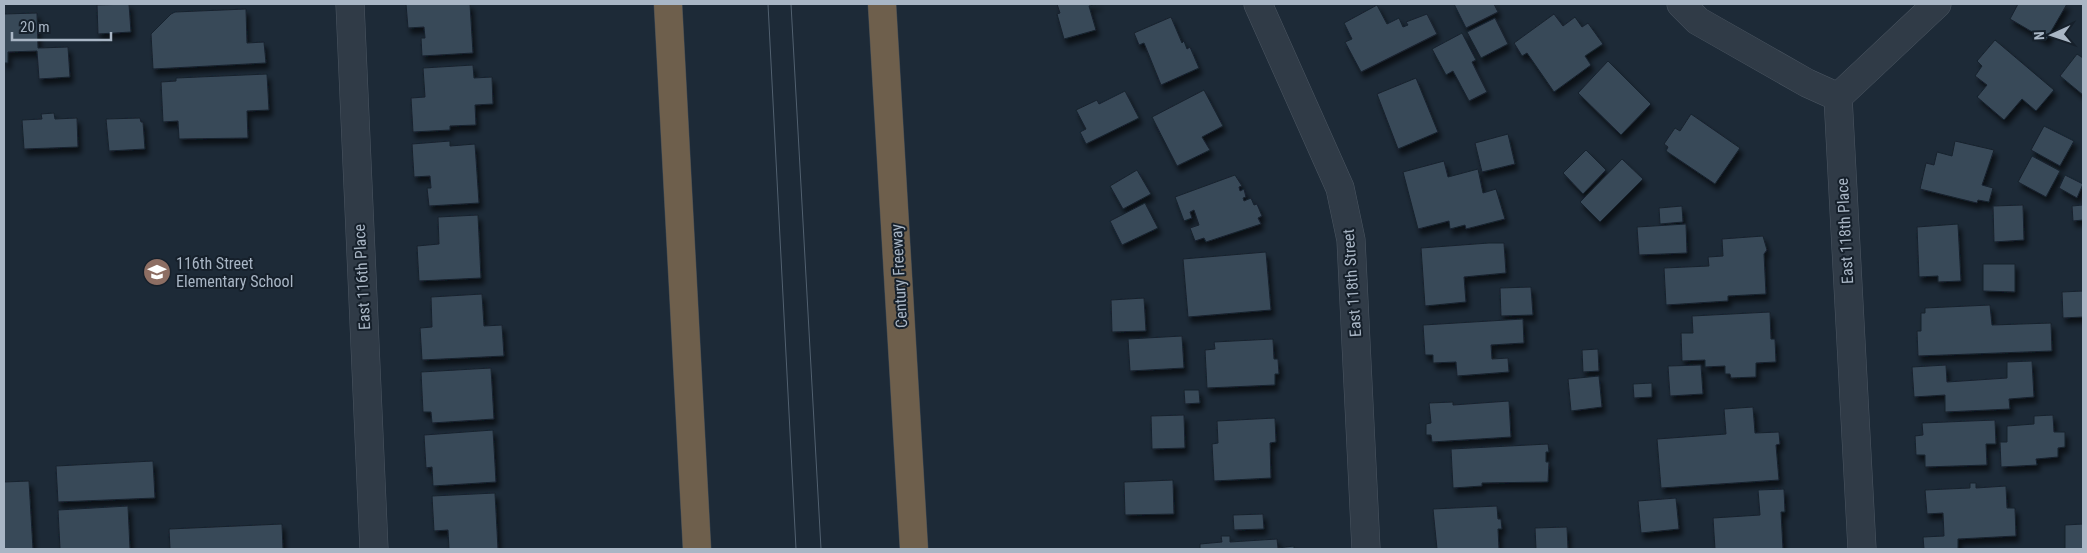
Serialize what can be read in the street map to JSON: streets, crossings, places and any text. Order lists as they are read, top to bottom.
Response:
{
  "streets": {
    "highway": ["Century Freeway"],
    "street": ["East 118th Place", "East 116th Place", "East 118th Street"]
  },
  "places": {
    "school or university": ["116th Street Elementary School"]
  },
  "scale_bar": "20 m",
  "north": "left"
}
